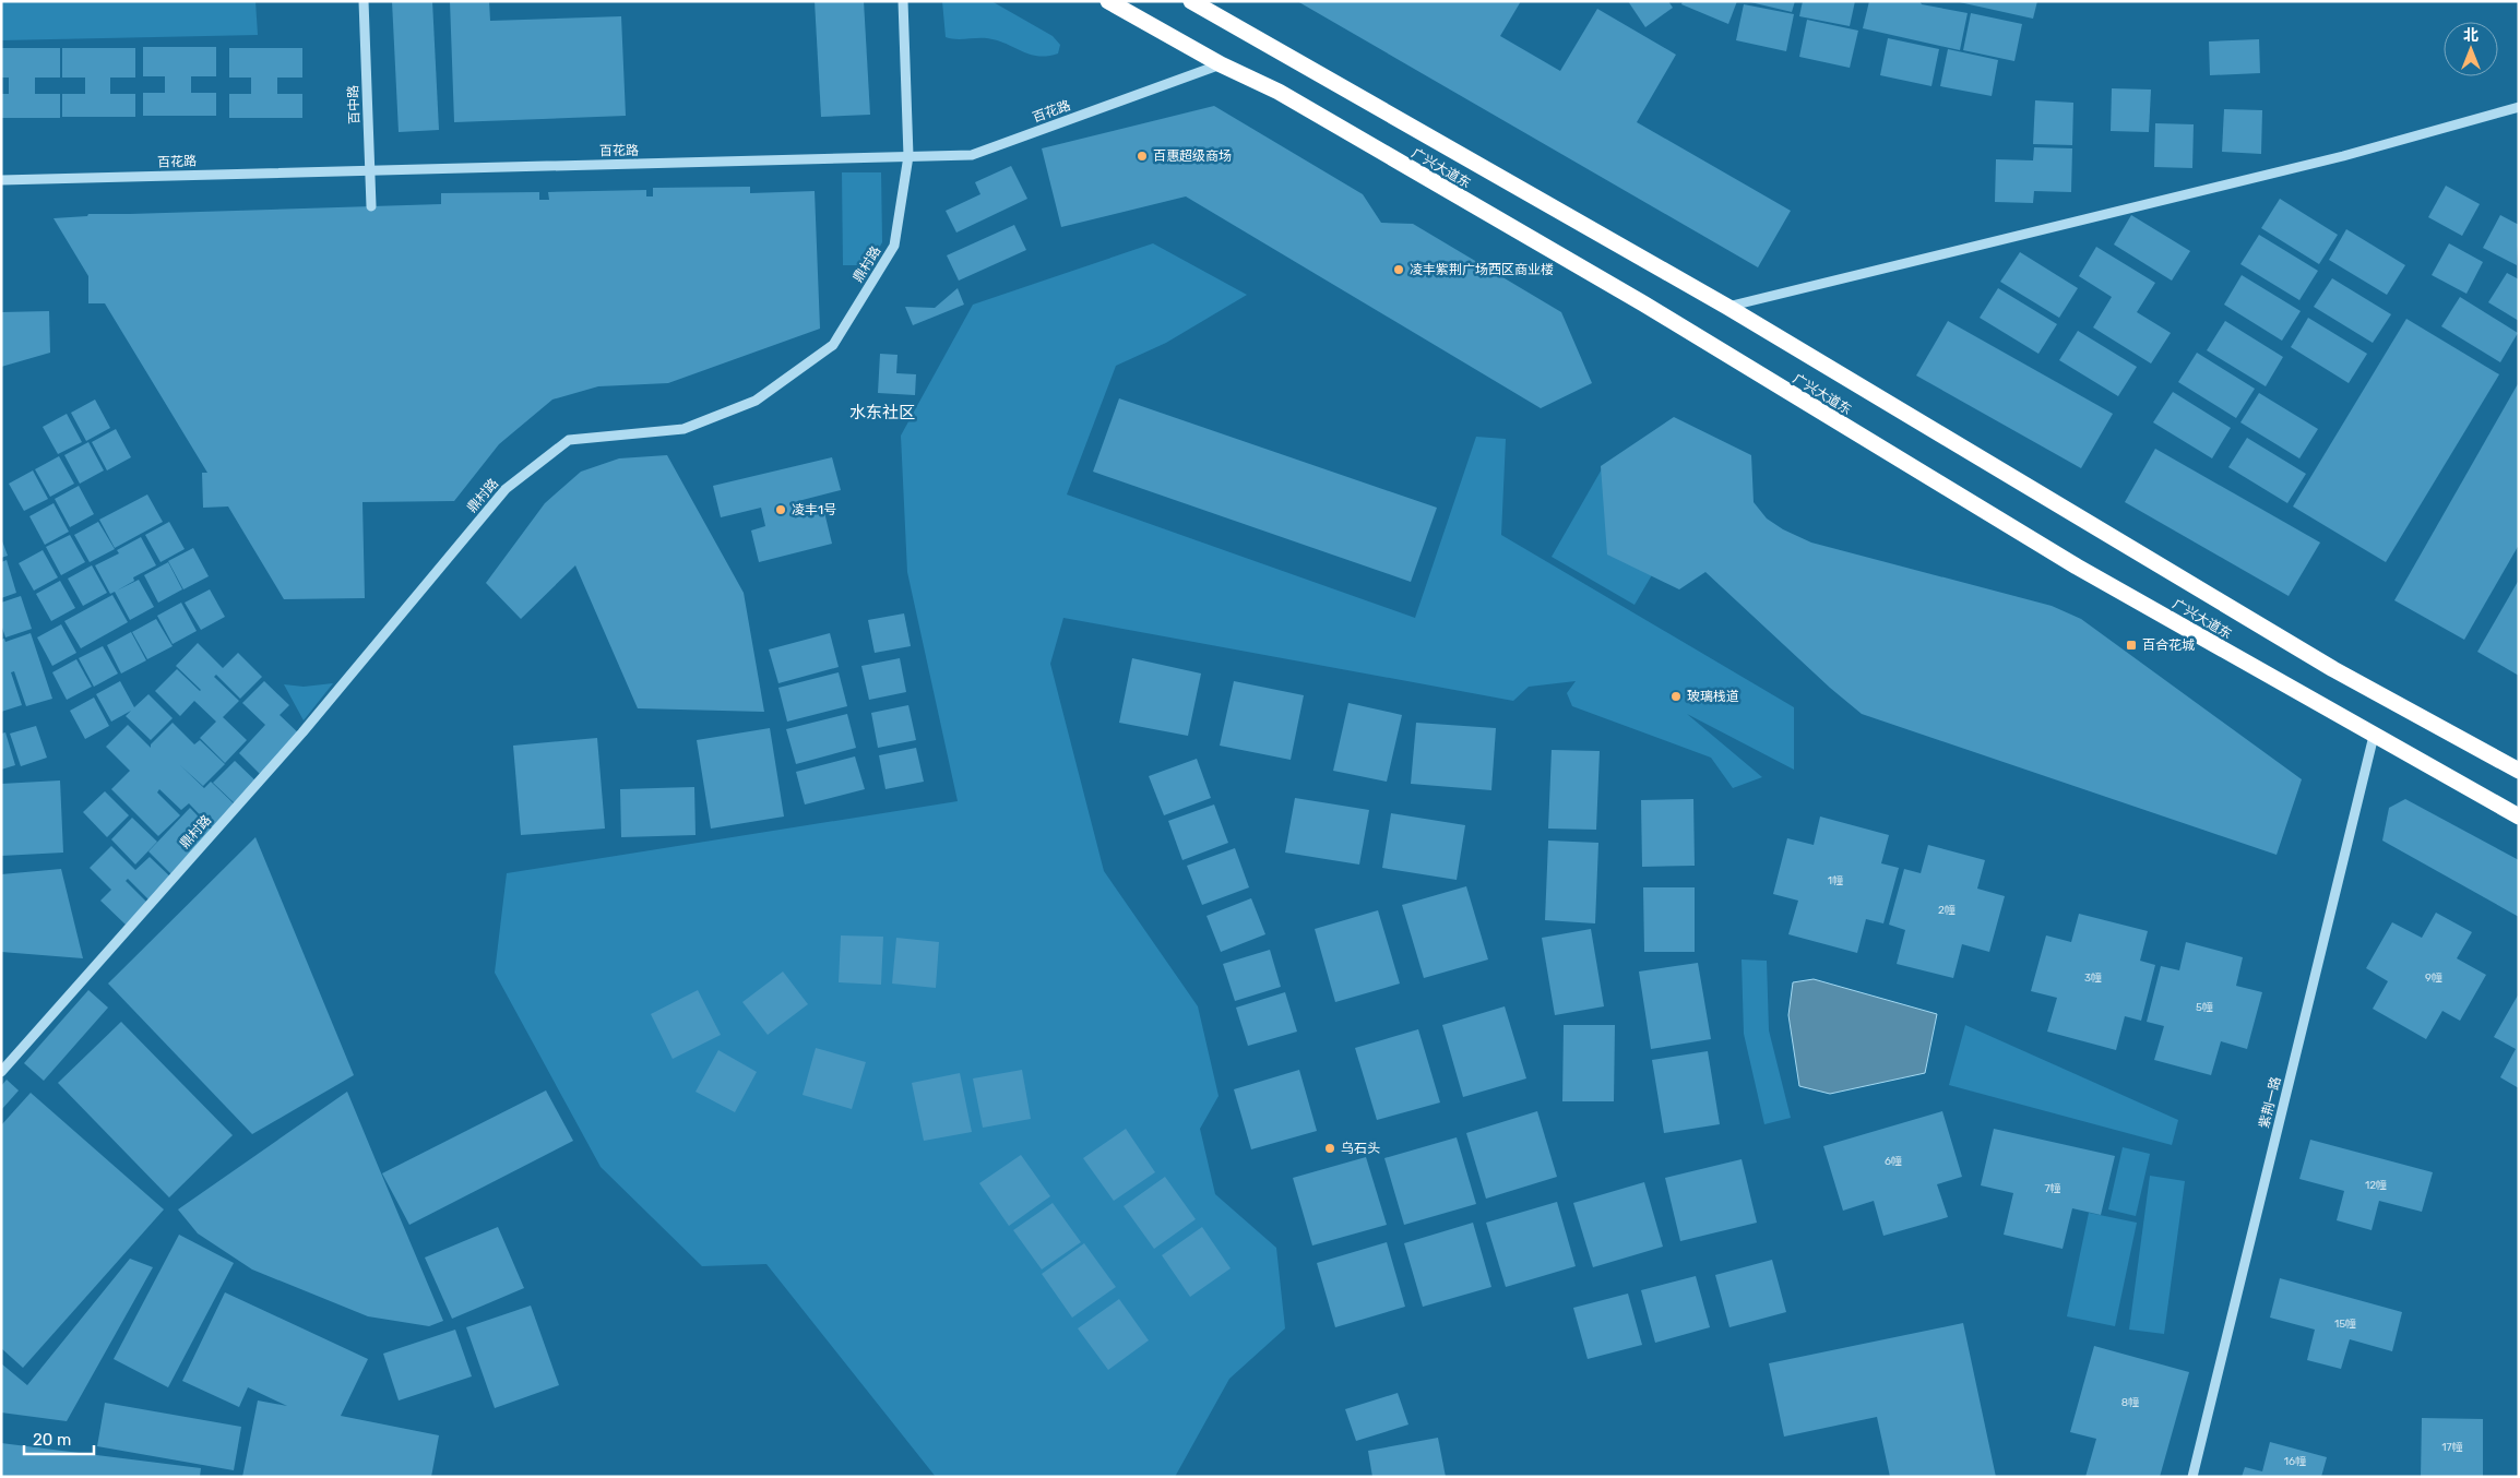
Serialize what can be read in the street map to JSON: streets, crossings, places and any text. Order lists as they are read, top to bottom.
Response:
{
  "streets": {
    "highway": ["广兴大道东"],
    "street": [
      "百中路",
      "百花路",
      "鼎村路",
      "紫荆一路"
    ]
  },
  "crossings": [
    ["百中路", "百花路"],
    ["百花路", "广兴大道东"],
    ["百花路", "鼎村路"],
    ["广兴大道东", "紫荆一路"]
  ],
  "districts": ["水东社区"],
  "places": {
    "other": [
      "百惠超级商场",
      "凌丰紫荆广场西区商业楼",
      "凌丰1号",
      "玻璃栈道",
      "乌石头"
    ],
    "transit": ["百合花城"]
  },
  "house_numbers": [
    "1幢",
    "2幢",
    "3幢",
    "9幢",
    "5幢",
    "6幢",
    "12幢",
    "7幢",
    "15幢",
    "8幢",
    "17幢",
    "16幢"
  ],
  "scale_bar": "20 m",
  "north": "top"
}
